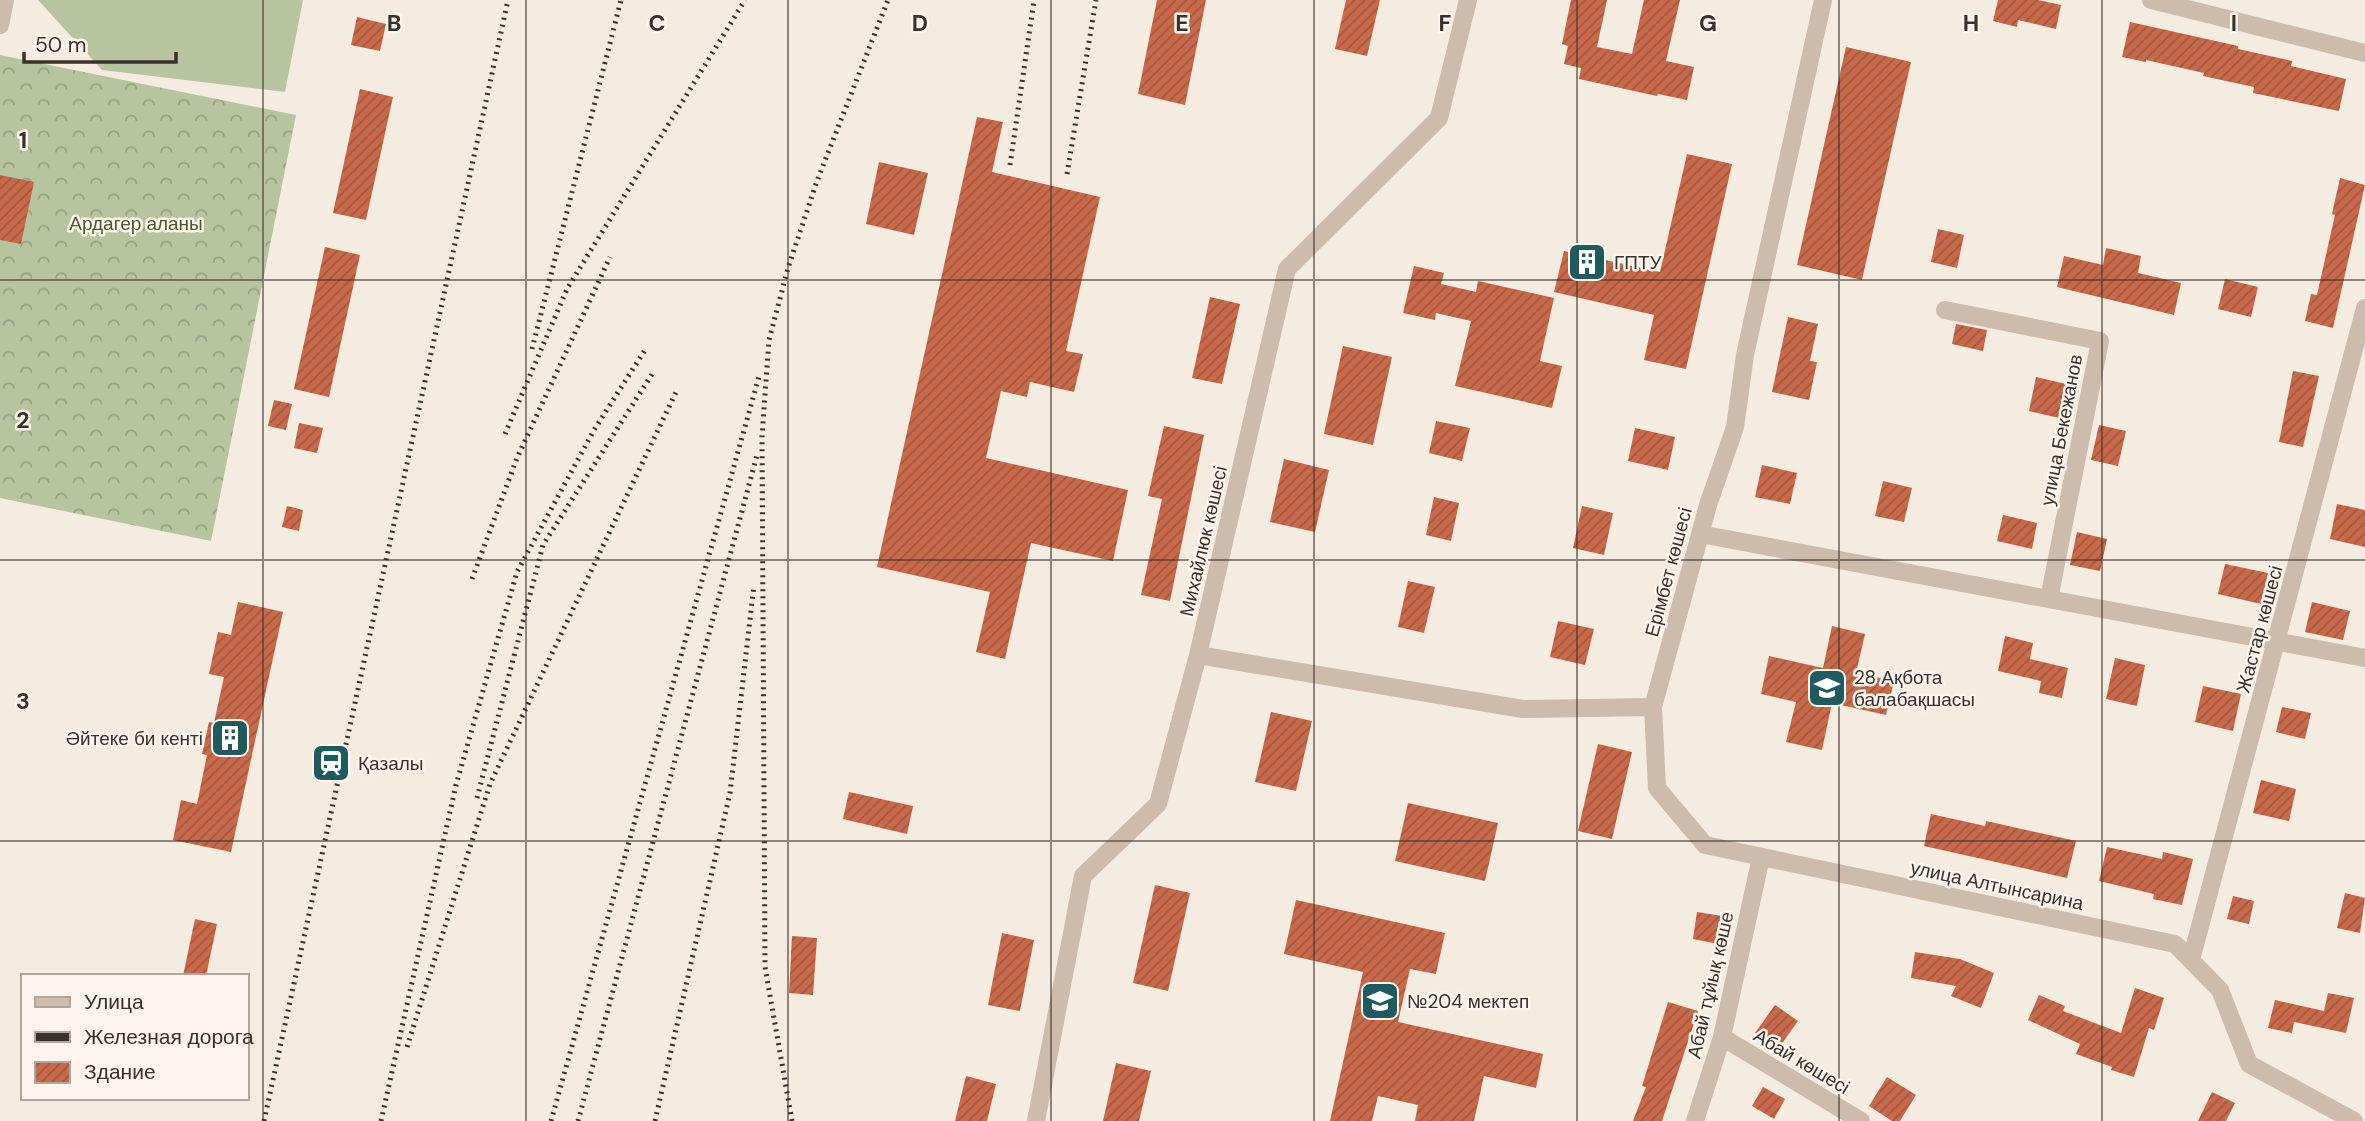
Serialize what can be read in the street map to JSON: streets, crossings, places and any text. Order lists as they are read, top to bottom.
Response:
{
  "streets": {
    "street": [
      "улица Бекежанов",
      "Михайлюк көшесі",
      "Ерімбет көшесі",
      "Жастар көшесі",
      "улица Алтынсарина",
      "Абай тұйық көше",
      "Абай көшесі"
    ]
  },
  "crossings": [
    ["Ерімбет көшесі", "улица Алтынсарина"],
    ["Жастар көшесі", "улица Алтынсарина"],
    ["улица Алтынсарина", "Абай тұйық көше"],
    ["Абай тұйық көше", "Абай көшесі"]
  ],
  "parks": ["Ардагер аланы"],
  "places": {
    "building": ["ГПТУ", "Әйтеке би кенті"],
    "school or university": ["28 Ақбота балабақшасы", "№204 мектеп"],
    "station": ["Қазалы"]
  },
  "legend": ["Улица", "Железная дорога", "Здание"],
  "scale_bar": "50 m",
  "grid": {
    "columns": [
      "B",
      "C",
      "D",
      "E",
      "F",
      "G",
      "H",
      "I"
    ],
    "rows": ["1", "2", "3"]
  }
}
